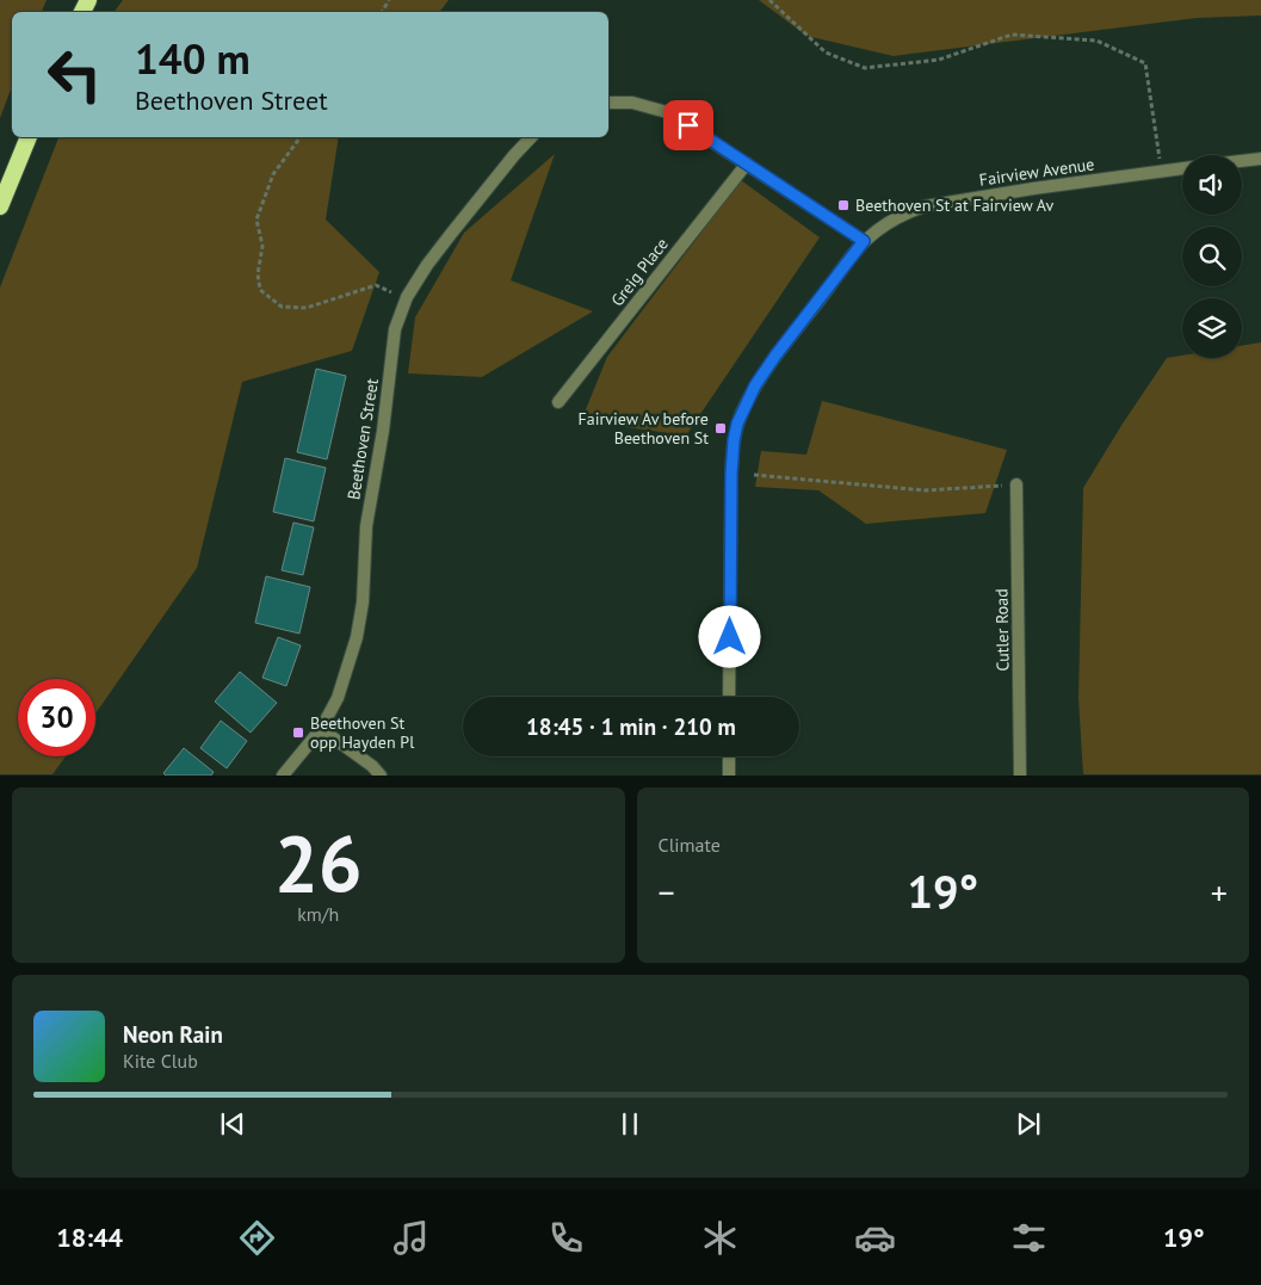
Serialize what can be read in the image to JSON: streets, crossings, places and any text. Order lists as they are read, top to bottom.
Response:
{
  "streets": {
    "street": [
      "Fairview Avenue",
      "Greig Place",
      "Beethoven Street",
      "Cutler Road"
    ]
  },
  "places": {
    "transit": ["Beethoven St at Fairview Av", "Fairview Av before Beethoven St", "Beethoven St opp Hayden Pl"]
  },
  "page": {
    "turn": ["140 m", "Beethoven Street"],
    "limit": "30",
    "trip": "18:45 · 1 min · 210 m",
    "tile": [
      ["26", "km/h"],
      "Climate"
    ],
    "heat": ["−", "19°", "+"],
    "song": ["Neon Rain", "Kite Club"],
    "tabs": ["18:44", "19°"]
  }
}
